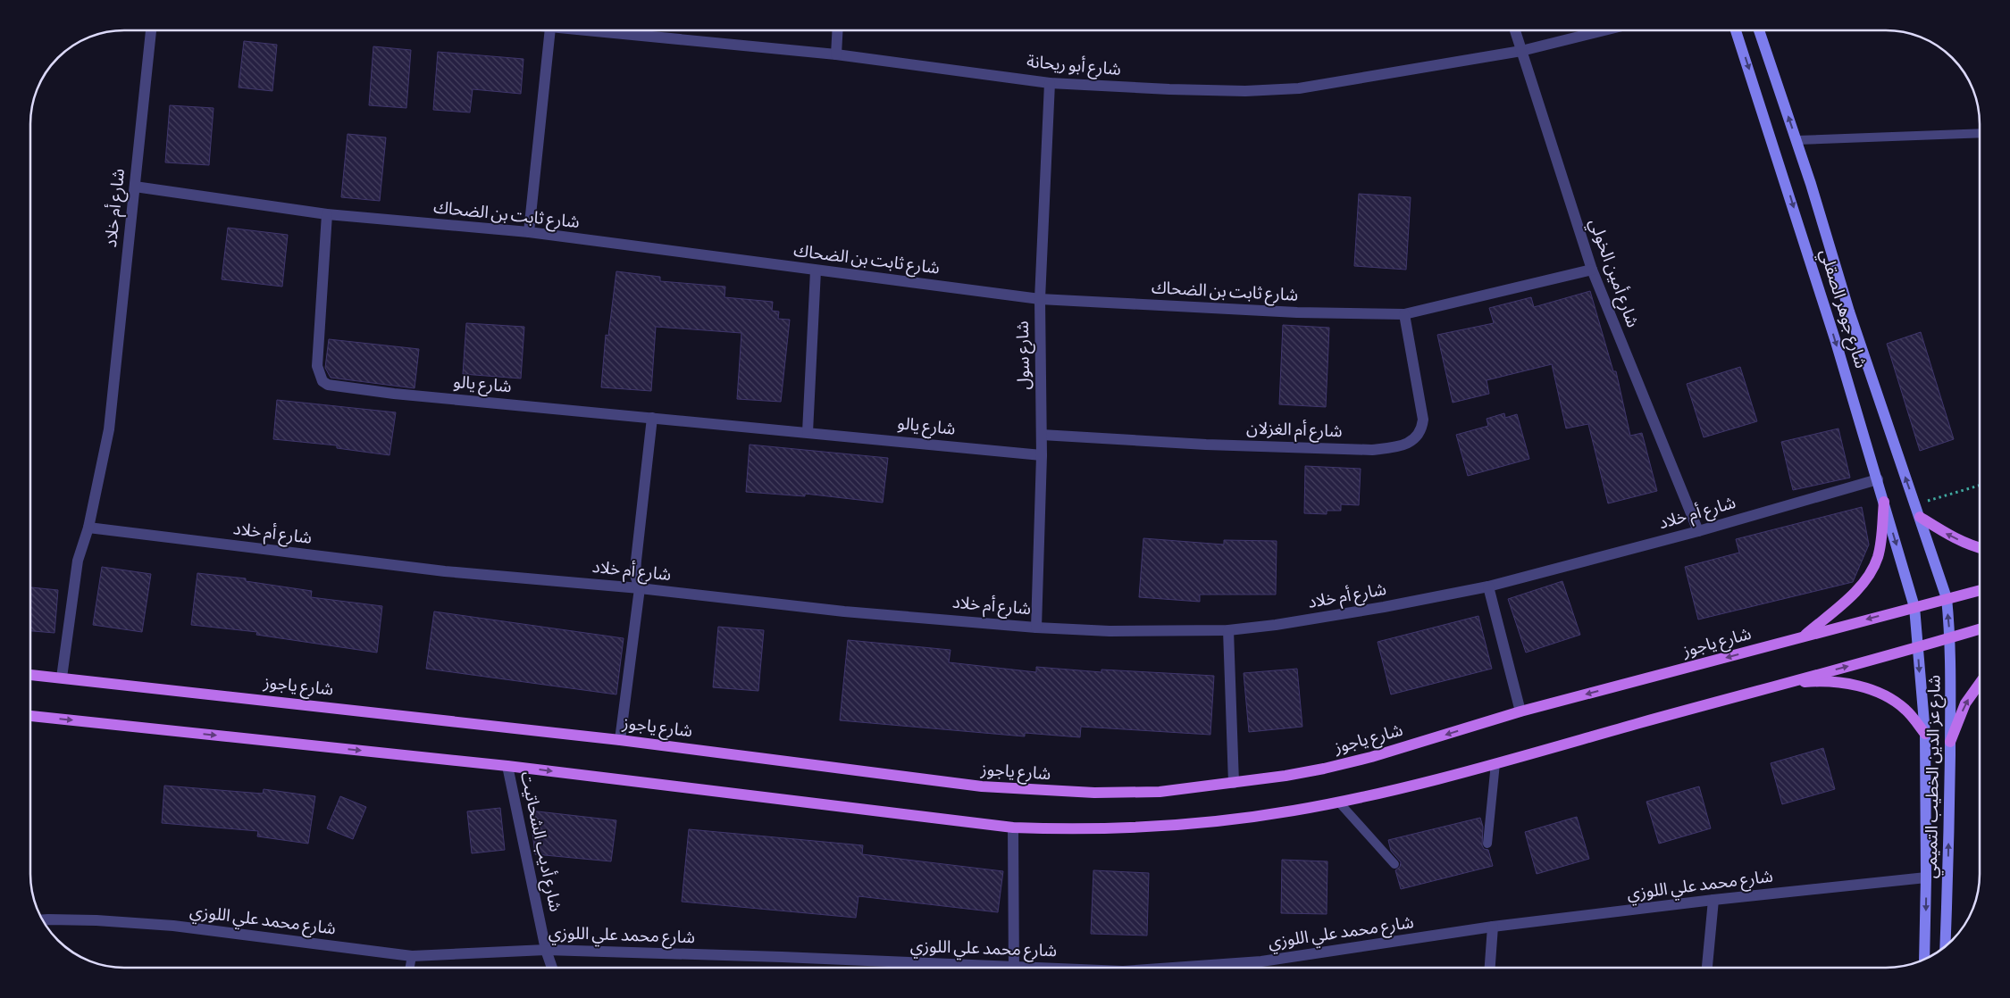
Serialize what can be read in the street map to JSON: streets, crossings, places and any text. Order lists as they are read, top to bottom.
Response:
{
  "streets": {
    "main road": ["شارع ياجوز"],
    "street": [
      "شارع أبو ريحانة",
      "شارع أم خلاد",
      "شارع ثابت بن الضحاك",
      "شارع أمين الخولي",
      "شارع جوهر الصقلي",
      "شارع سول",
      "شارع يالو",
      "شارع أم الغزلان",
      "شارع عز الدين الخطيب التميمي",
      "شارع أديب الشحاتيت",
      "شارع محمد علي اللوزي"
    ]
  },
  "crossings": [
    ["شارع أبو ريحانة", "شارع أمين الخولي"],
    ["شارع أبو ريحانة", "شارع سول"],
    ["شارع أم خلاد", "شارع ثابت بن الضحاك"],
    ["شارع أم خلاد", "شارع أمين الخولي"],
    ["شارع أم خلاد", "شارع جوهر الصقلي"],
    ["شارع أم خلاد", "شارع سول"],
    ["شارع أم خلاد", "شارع ياجوز"],
    ["شارع ثابت بن الضحاك", "شارع أمين الخولي"],
    ["شارع ثابت بن الضحاك", "شارع سول"],
    ["شارع ثابت بن الضحاك", "شارع يالو"],
    ["شارع ثابت بن الضحاك", "شارع أم الغزلان"],
    ["شارع جوهر الصقلي", "شارع ياجوز"],
    ["شارع جوهر الصقلي", "شارع عز الدين الخطيب التميمي"],
    ["شارع سول", "شارع يالو"],
    ["شارع سول", "شارع أم الغزلان"],
    ["شارع ياجوز", "شارع عز الدين الخطيب التميمي"],
    ["شارع عز الدين الخطيب التميمي", "شارع محمد علي اللوزي"],
    ["شارع أديب الشحاتيت", "شارع محمد علي اللوزي"]
  ]
}
